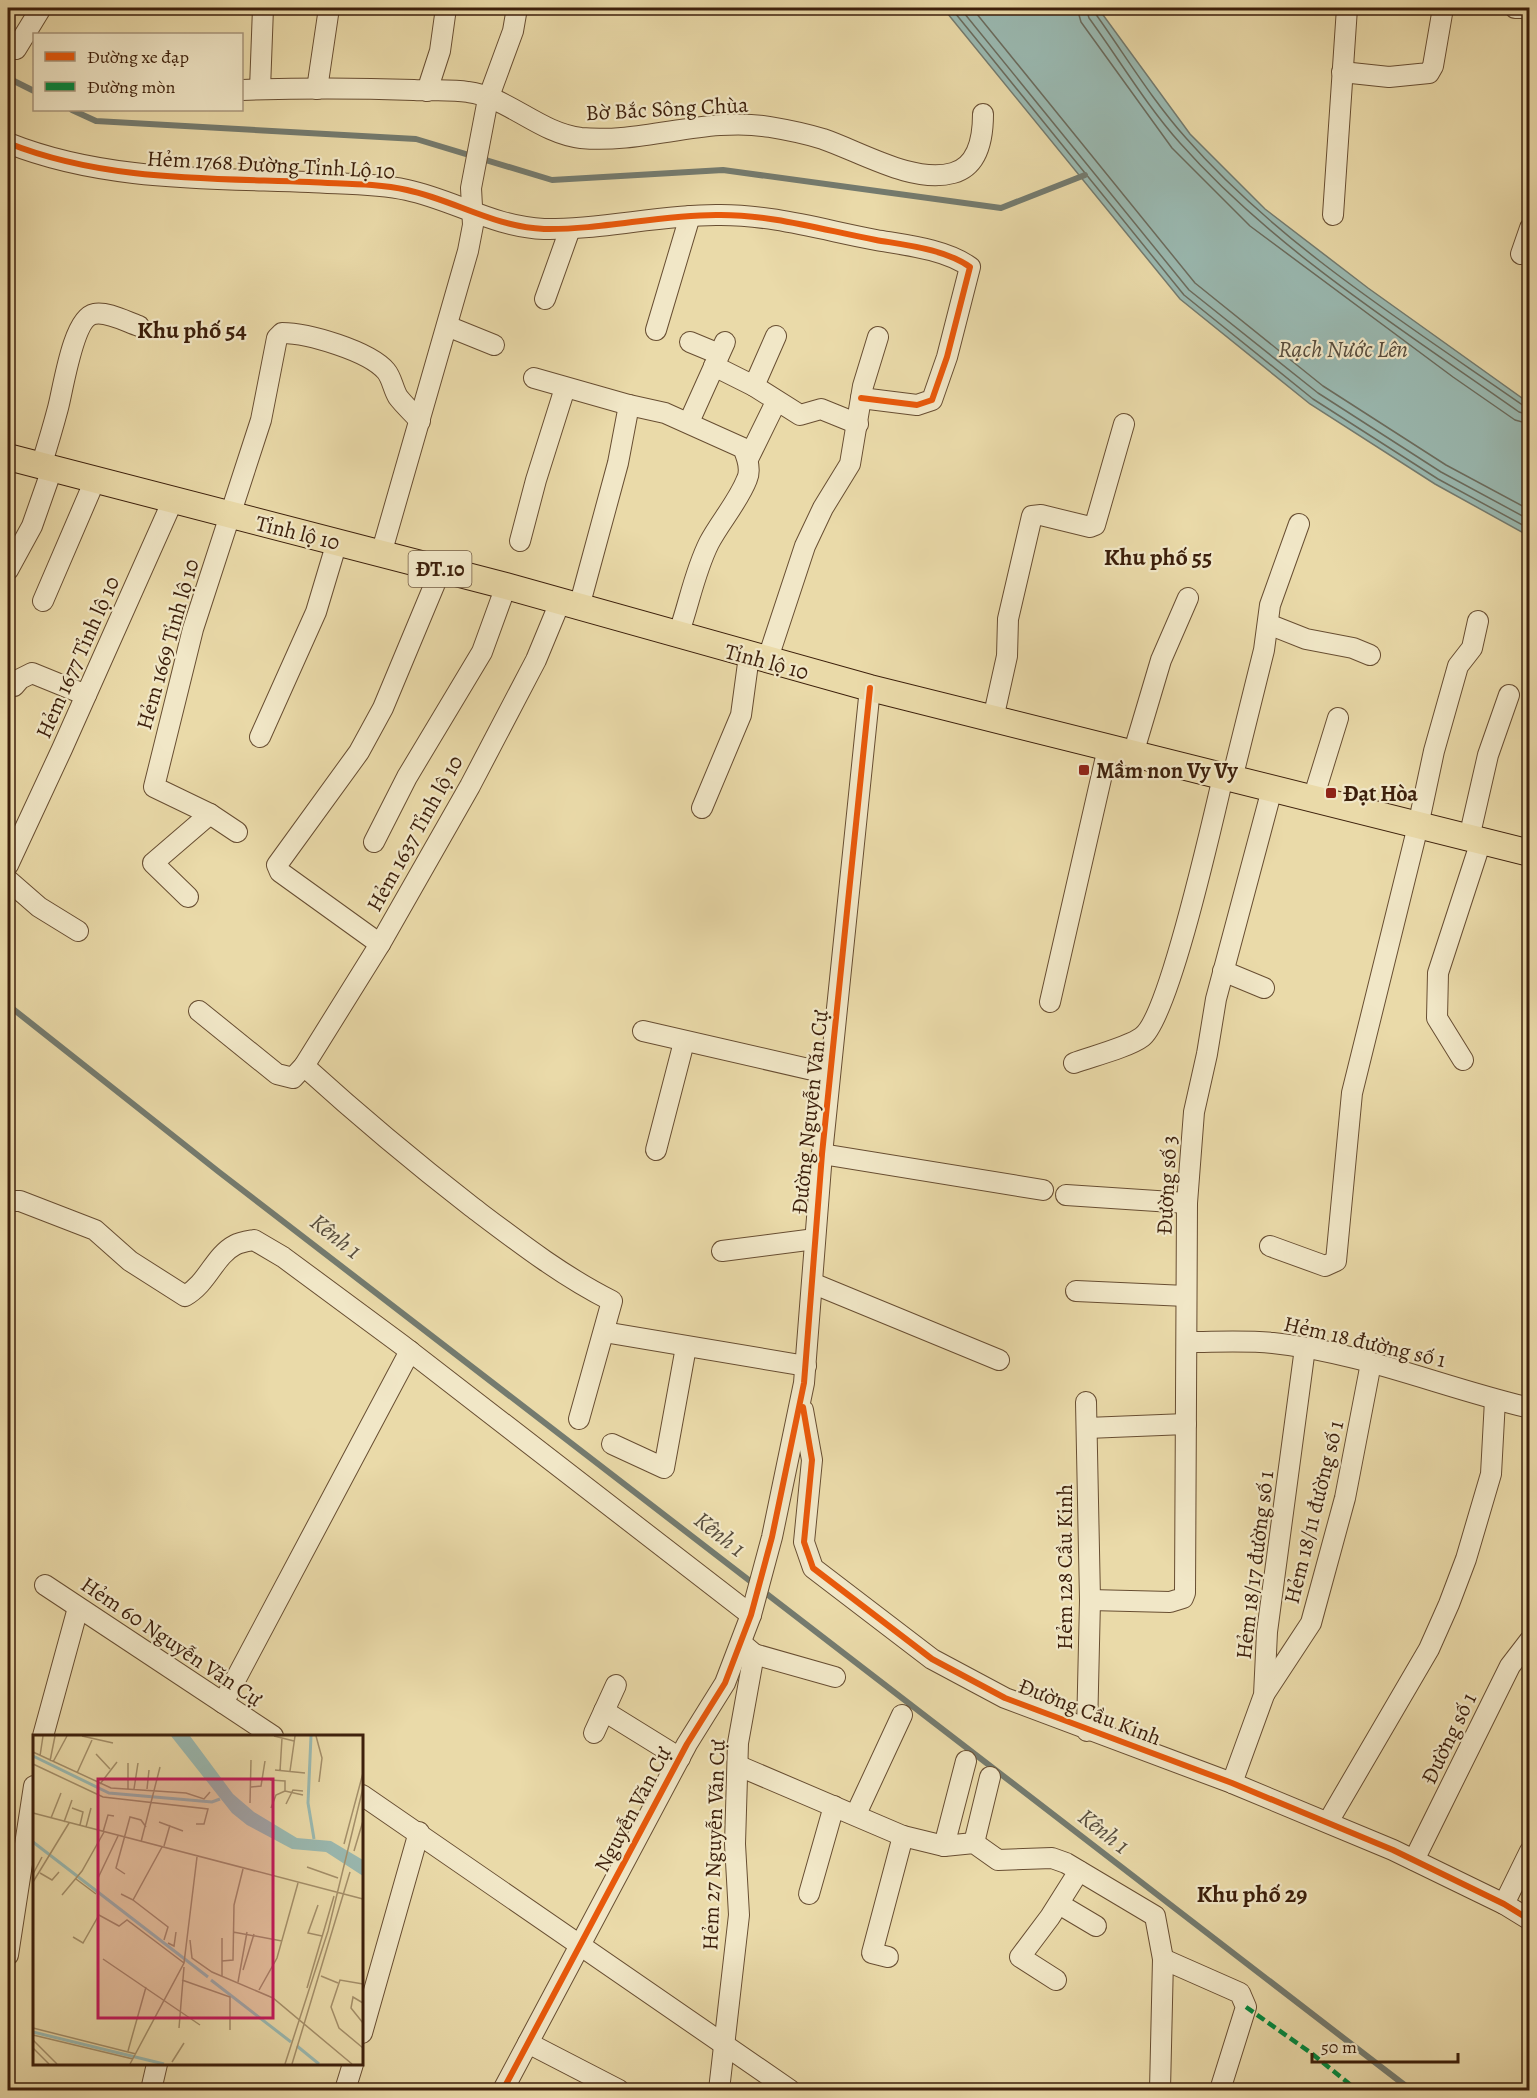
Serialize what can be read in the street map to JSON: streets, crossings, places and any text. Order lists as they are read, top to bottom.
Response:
{
  "streets": {
    "main road": ["Tỉnh lộ 10", "ĐT.10"],
    "street": [
      "Bờ Bắc Sông Chùa",
      "Hẻm 1768 Đường Tỉnh Lộ 10",
      "Hẻm 1669 Tỉnh lộ 10",
      "Hẻm 1677 Tỉnh lộ 10",
      "Hẻm 1637 Tỉnh lộ 10",
      "Đường Nguyễn Văn Cự",
      "Đường số 3",
      "Hẻm 18 đường số 1",
      "Hẻm 18/11 đường số 1",
      "Hẻm 18/17 đường số 1",
      "Hẻm 128 Cầu Kinh",
      "Hẻm 60 Nguyễn Văn Cự",
      "Đường Cầu Kinh",
      "Đường số 1",
      "Nguyễn Văn Cự",
      "Hẻm 27 Nguyễn Văn Cự"
    ]
  },
  "crossings": [
    ["Tỉnh lộ 10", "Hẻm 1669 Tỉnh lộ 10"],
    ["Tỉnh lộ 10", "Hẻm 1677 Tỉnh lộ 10"],
    ["Tỉnh lộ 10", "Hẻm 1637 Tỉnh lộ 10"],
    ["Tỉnh lộ 10", "Đường Nguyễn Văn Cự"],
    ["Tỉnh lộ 10", "Đường số 3"],
    ["Đường Nguyễn Văn Cự", "Đường Cầu Kinh"],
    ["Đường Nguyễn Văn Cự", "Nguyễn Văn Cự"],
    ["Đường số 3", "Hẻm 18 đường số 1"],
    ["Đường số 3", "Hẻm 128 Cầu Kinh"],
    ["Hẻm 18 đường số 1", "Hẻm 18/11 đường số 1"],
    ["Hẻm 18 đường số 1", "Hẻm 18/17 đường số 1"],
    ["Hẻm 18/11 đường số 1", "Hẻm 18/17 đường số 1"],
    ["Hẻm 18/17 đường số 1", "Đường Cầu Kinh"],
    ["Hẻm 128 Cầu Kinh", "Đường Cầu Kinh"],
    ["Đường Cầu Kinh", "Đường số 1"],
    ["Nguyễn Văn Cự", "Hẻm 27 Nguyễn Văn Cự"]
  ],
  "districts": ["Khu phố 54", "Khu phố 55", "Khu phố 29"],
  "water": ["Rạch Nước Lên", "Kênh 1"],
  "places": {
    "transit": ["Mầm non Vy Vy", "Đạt Hòa"]
  },
  "legend": ["Đường xe đạp", "Đường mòn"],
  "scale_bar": "50 m"
}
